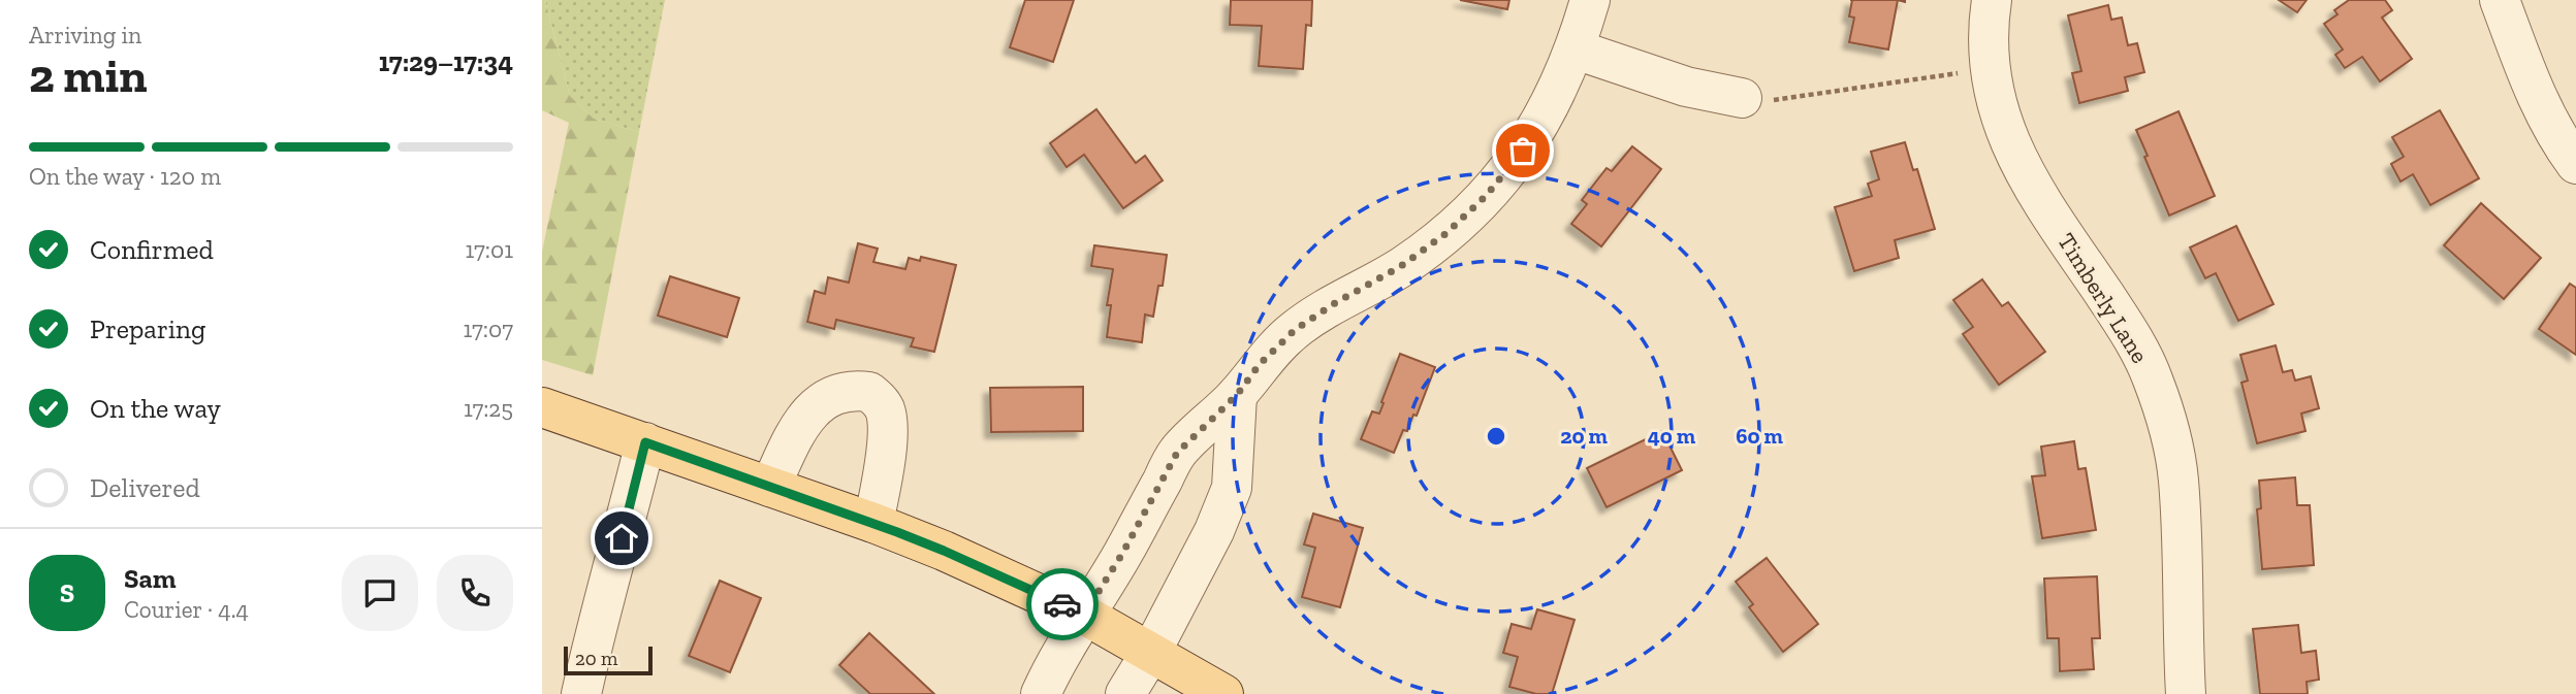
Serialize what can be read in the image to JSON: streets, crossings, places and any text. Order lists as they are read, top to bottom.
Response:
{
  "streets": {
    "street": ["Timberly Lane"]
  },
  "scale_bar": "20 m",
  "page": {
    "heading": ["2 min", "Arriving in", "17:29–17:34"],
    "panel": ["Sam", "Courier · 4.4"],
    "bar": "On the way · 120 m",
    "list": [
      ["Confirmed", "17:01"],
      ["Preparing", "17:07"],
      ["On the way", "17:25"],
      "Delivered"
    ],
    "round": "S",
    "scale": "20 m"
  },
  "rings": ["20 m", "40 m", "60 m"]
}
